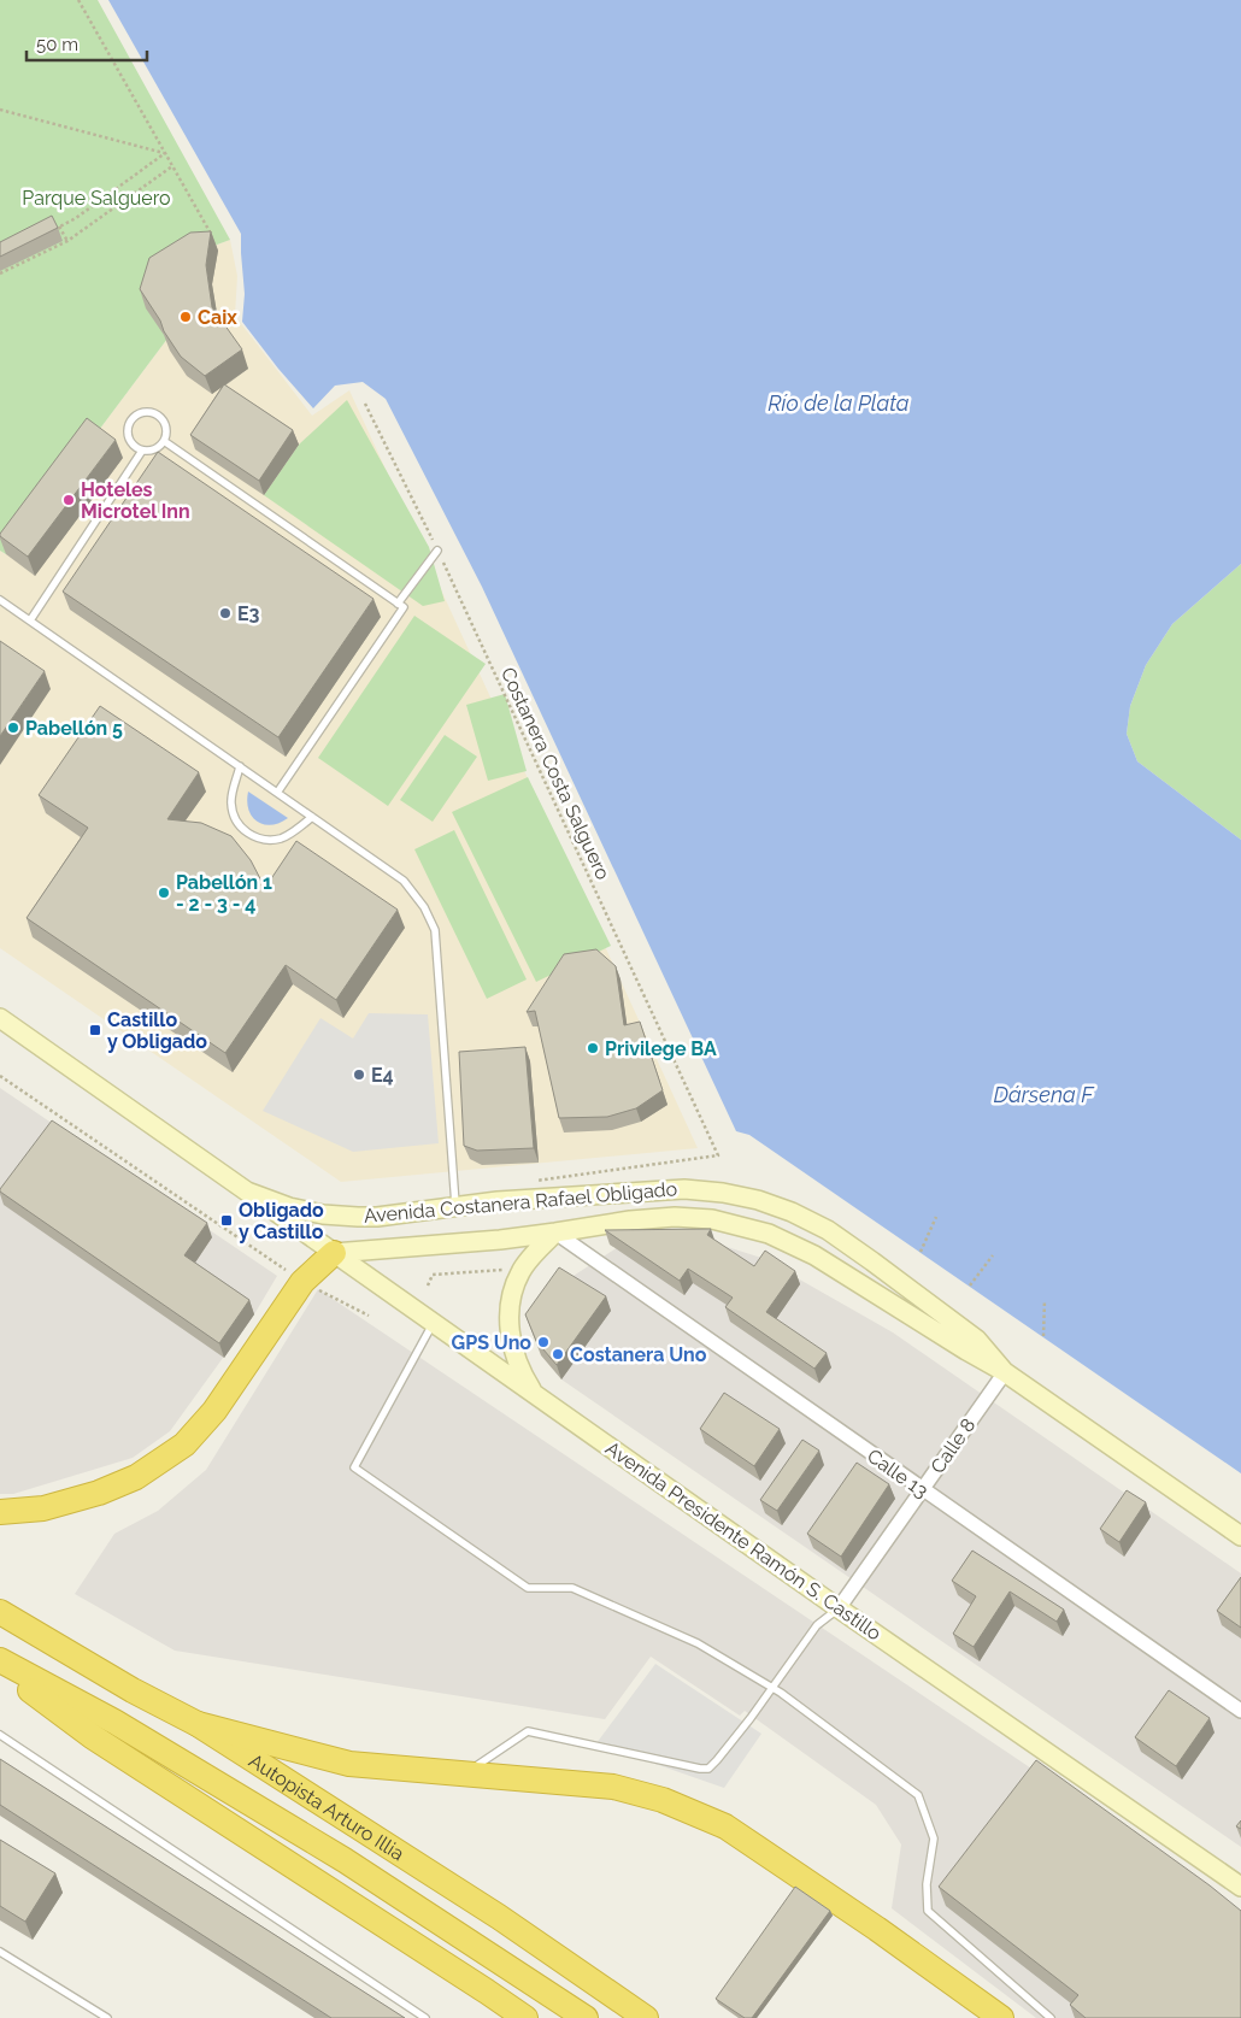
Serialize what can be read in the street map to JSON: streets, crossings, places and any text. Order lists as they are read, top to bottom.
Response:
{
  "streets": {
    "highway": ["Autopista Arturo Illia"],
    "main road": ["Avenida Costanera Rafael Obligado", "Avenida Presidente Ramón S. Castillo"],
    "street": ["Calle 8", "Calle 13"],
    "path": ["Costanera Costa Salguero"]
  },
  "crossings": [
    ["Avenida Costanera Rafael Obligado", "Calle 8"],
    ["Avenida Costanera Rafael Obligado", "Calle 13"],
    ["Avenida Costanera Rafael Obligado", "Avenida Presidente Ramón S. Castillo"],
    ["Calle 8", "Calle 13"],
    ["Calle 8", "Avenida Presidente Ramón S. Castillo"]
  ],
  "water": ["Río de la Plata", "Dársena F"],
  "parks": ["Parque Salguero"],
  "places": {
    "other": [
      "Caix",
      "Hoteles Microtel Inn",
      "E3",
      "Pabellón 5",
      "Pabellón 1 - 2 - 3 - 4",
      "Privilege BA",
      "E4",
      "GPS Uno",
      "Costanera Uno"
    ],
    "transit": ["Castillo y Obligado", "Obligado y Castillo"]
  },
  "scale_bar": "50 m"
}
